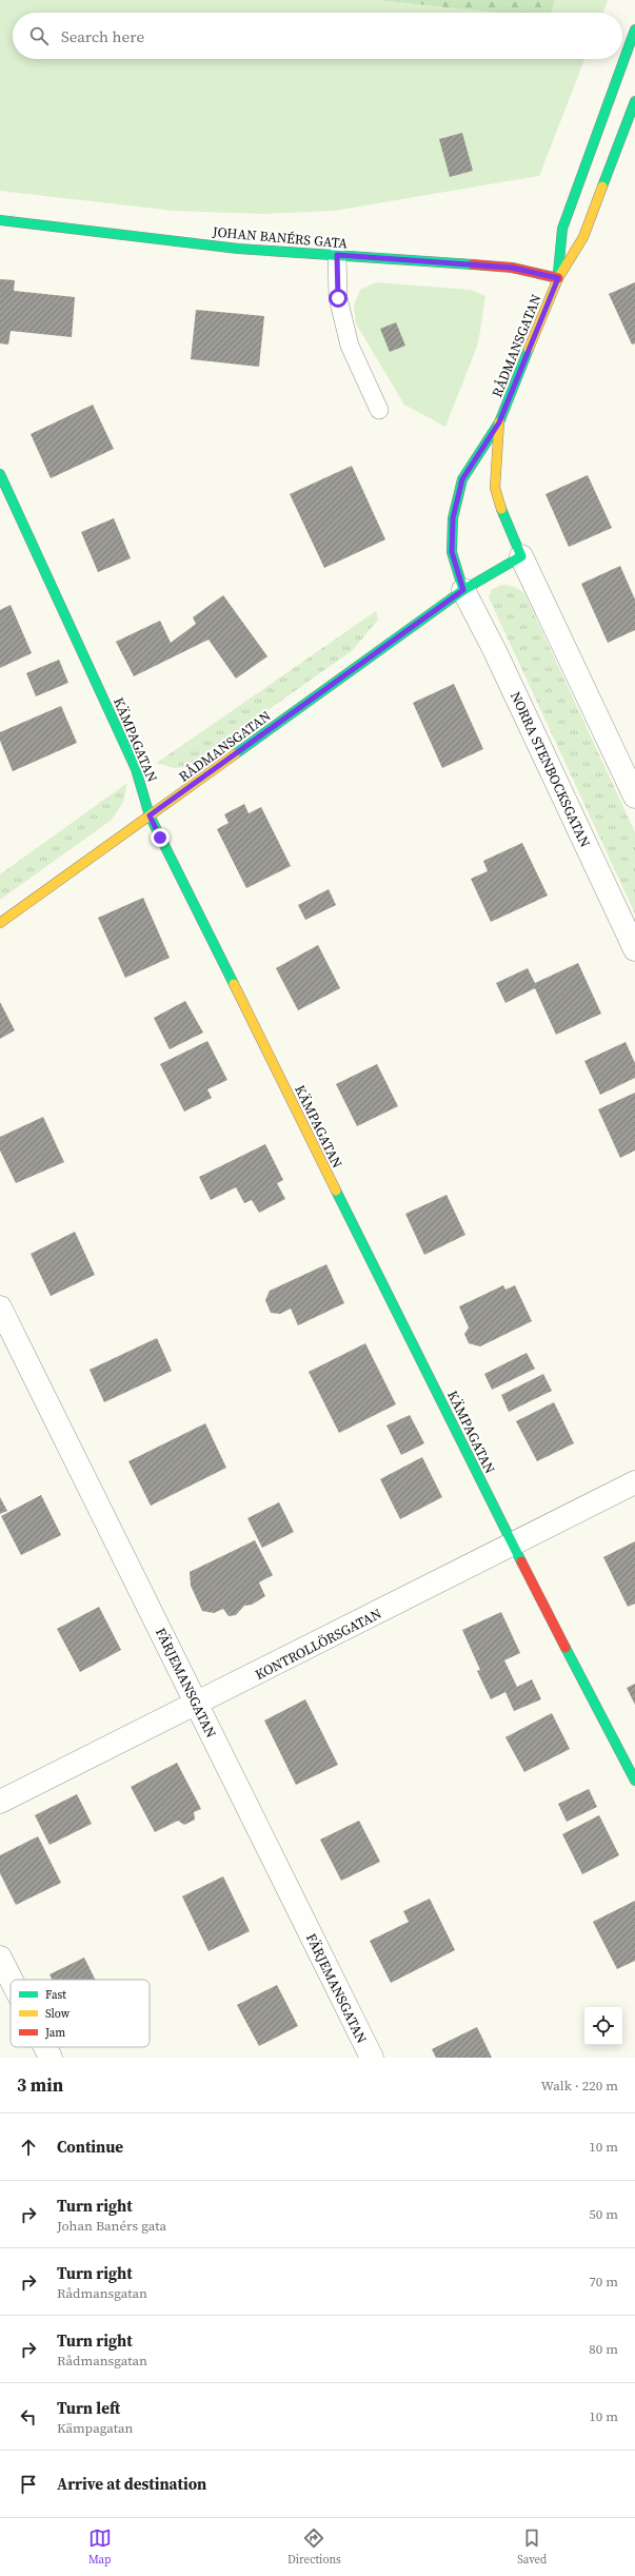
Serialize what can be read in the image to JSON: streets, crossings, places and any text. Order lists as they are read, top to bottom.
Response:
{
  "streets": {
    "street": [
      "JOHAN BANÉRS GATA",
      "RÅDMANSGATAN",
      "KÄMPAGATAN",
      "NORRA STENBOCKSGATAN",
      "KONTROLLÖRSGATAN",
      "FÄRJEMANSGATAN"
    ]
  },
  "crossings": [
    ["JOHAN BANÉRS GATA", "RÅDMANSGATAN"],
    ["RÅDMANSGATAN", "KÄMPAGATAN"],
    ["RÅDMANSGATAN", "NORRA STENBOCKSGATAN"],
    ["KÄMPAGATAN", "KONTROLLÖRSGATAN"],
    ["KONTROLLÖRSGATAN", "FÄRJEMANSGATAN"]
  ],
  "legend": ["Fast", "Slow", "Jam"],
  "page": {
    "search": "Search here",
    "heading": ["3 min", "Walk · 220 m"],
    "list": [
      ["Continue", "10 m"],
      ["Turn right", "Johan Banérs gata", "50 m"],
      ["Turn right", "Rådmansgatan", "70 m"],
      ["Turn right", "Rådmansgatan", "80 m"],
      ["Turn left", "Kämpagatan", "10 m"],
      "Arrive at destination"
    ],
    "nav": ["Map", "Directions", "Saved"]
  }
}
